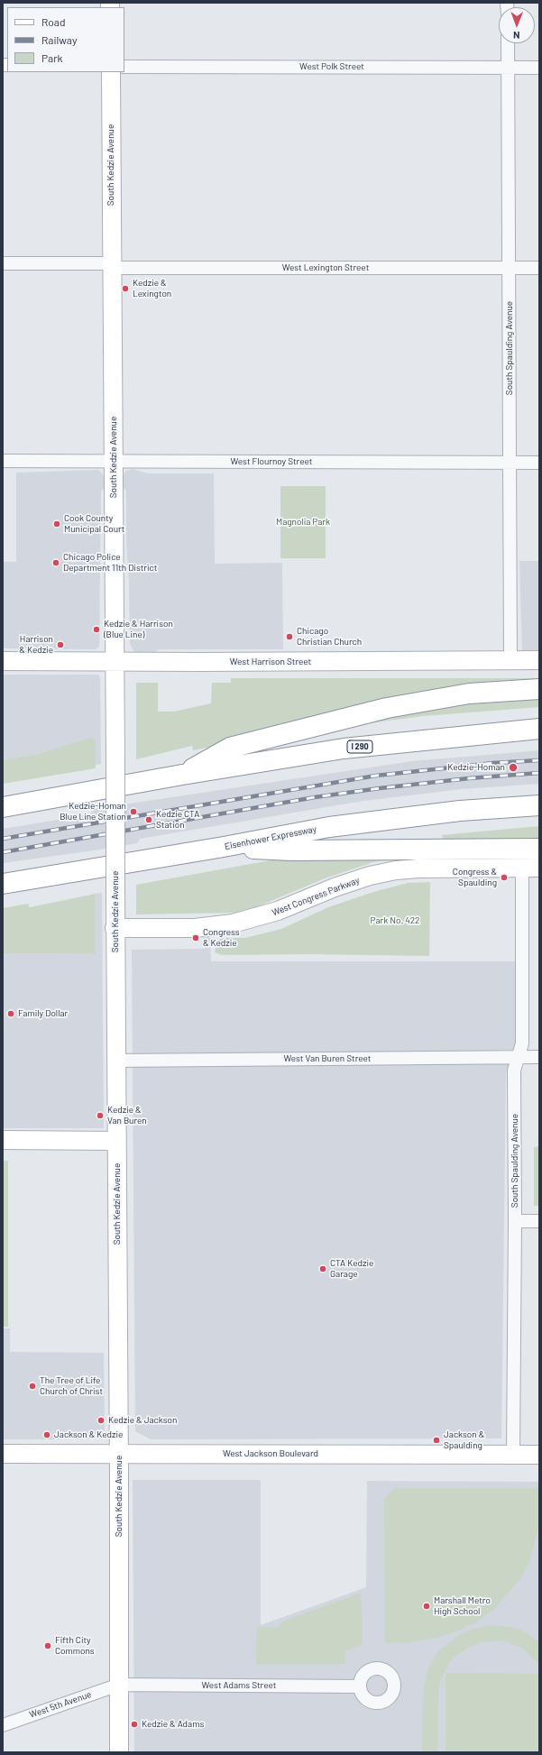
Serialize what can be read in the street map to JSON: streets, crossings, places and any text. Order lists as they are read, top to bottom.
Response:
{
  "streets": {
    "highway": ["I 290", "Eisenhower Expressway"],
    "main road": [
      "South Kedzie Avenue",
      "West Harrison Street",
      "West Congress Parkway",
      "West Jackson Boulevard"
    ],
    "street": [
      "West Polk Street",
      "West Lexington Street",
      "South Spaulding Avenue",
      "West Flournoy Street",
      "West Van Buren Street",
      "West Adams Street",
      "West 5th Avenue"
    ]
  },
  "crossings": [
    ["West Polk Street", "South Spaulding Avenue"],
    ["South Kedzie Avenue", "West Lexington Street"],
    ["South Kedzie Avenue", "West Flournoy Street"],
    ["South Kedzie Avenue", "West Harrison Street"],
    ["South Kedzie Avenue", "West Congress Parkway"],
    ["South Kedzie Avenue", "West Van Buren Street"],
    ["South Kedzie Avenue", "West Jackson Boulevard"],
    ["South Kedzie Avenue", "West Adams Street"],
    ["South Kedzie Avenue", "West 5th Avenue"],
    ["West Lexington Street", "South Spaulding Avenue"],
    ["South Spaulding Avenue", "West Flournoy Street"],
    ["South Spaulding Avenue", "West Harrison Street"],
    ["South Spaulding Avenue", "West Congress Parkway"],
    ["South Spaulding Avenue", "West Van Buren Street"],
    ["South Spaulding Avenue", "West Jackson Boulevard"],
    ["West Adams Street", "West 5th Avenue"]
  ],
  "parks": ["Magnolia Park", "Park No. 422"],
  "places": [
    "Kedzie & Lexington",
    "Cook County Municipal Court",
    "Chicago Police Department 11th District",
    "Kedzie & Harrison (Blue Line)",
    "Chicago Christian Church",
    "Harrison & Kedzie",
    "Kedzie-Homan",
    "Kedzie-Homan Blue Line Station",
    "Kedzie CTA Station",
    "Congress & Spaulding",
    "Congress & Kedzie",
    "Family Dollar",
    "Kedzie & Van Buren",
    "CTA Kedzie Garage",
    "The Tree of Life Church of Christ",
    "Kedzie & Jackson",
    "Jackson & Kedzie",
    "Jackson & Spaulding",
    "Marshall Metro High School",
    "Fifth City Commons",
    "Kedzie & Adams"
  ],
  "legend": ["Road", "Railway", "Park"],
  "north": "bottom"
}
